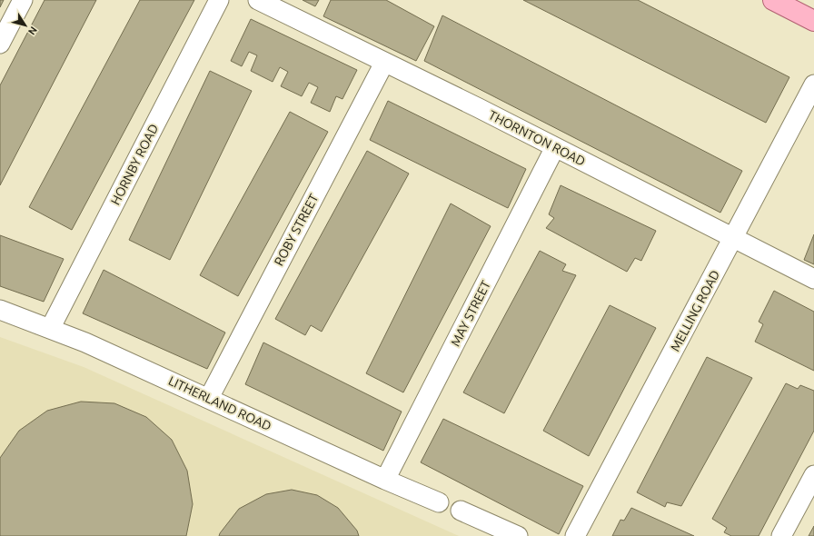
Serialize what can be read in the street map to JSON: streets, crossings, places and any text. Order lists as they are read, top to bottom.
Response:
{
  "streets": {
    "street": [
      "THORNTON ROAD",
      "HORNBY ROAD",
      "ROBY STREET",
      "MELLING ROAD",
      "MAY STREET",
      "LITHERLAND ROAD"
    ]
  },
  "crossings": [
    ["THORNTON ROAD", "ROBY STREET"],
    ["THORNTON ROAD", "MELLING ROAD"],
    ["THORNTON ROAD", "MAY STREET"],
    ["HORNBY ROAD", "LITHERLAND ROAD"],
    ["ROBY STREET", "LITHERLAND ROAD"],
    ["MAY STREET", "LITHERLAND ROAD"]
  ],
  "north": "bottom right"
}
